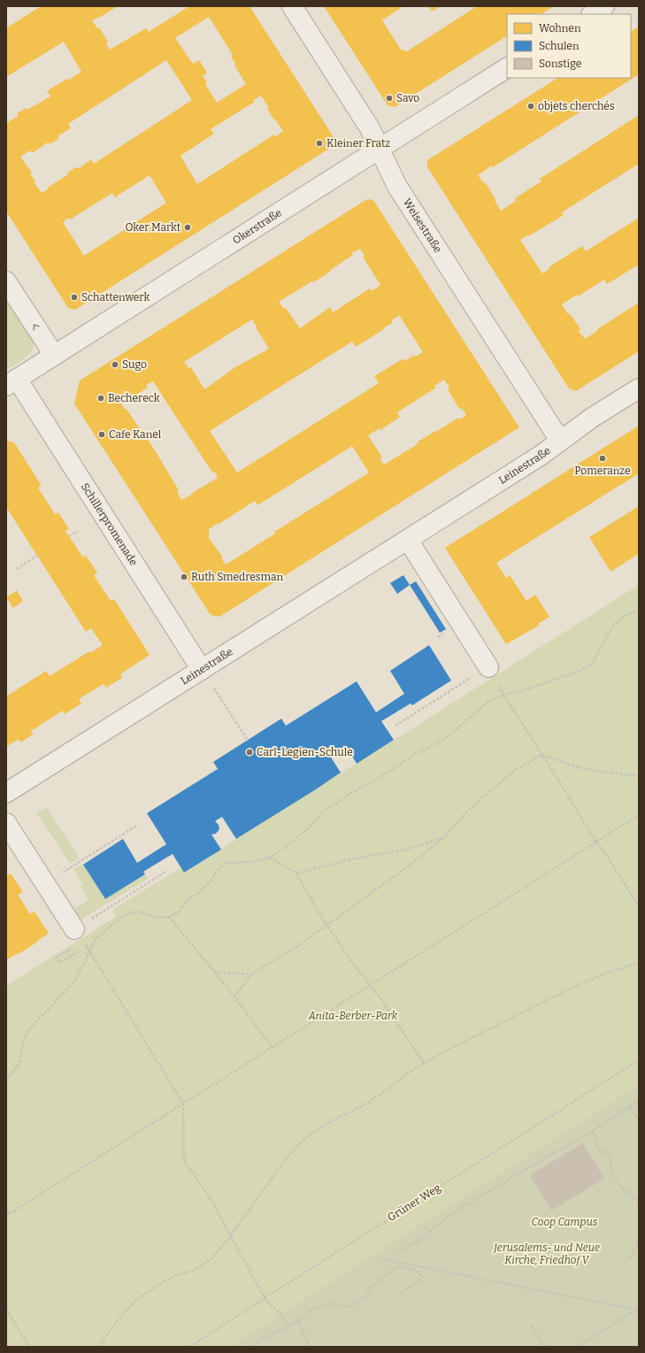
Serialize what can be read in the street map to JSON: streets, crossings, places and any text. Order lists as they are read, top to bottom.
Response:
{
  "streets": {
    "street": [
      "Weisestraße",
      "Okerstraße",
      "Leinestraße",
      "Schillerpromenade"
    ],
    "path": ["Grüner Weg"]
  },
  "crossings": [
    ["Weisestraße", "Okerstraße"],
    ["Weisestraße", "Leinestraße"],
    ["Okerstraße", "Schillerpromenade"],
    ["Leinestraße", "Schillerpromenade"]
  ],
  "parks": ["Anita-Berber-Park", "Coop Campus", "Jerusalems- und Neue Kirche, Friedhof V"],
  "places": [
    "Savo",
    "objets cherchés",
    "Kleiner Fratz",
    "Oker Markt",
    "Schattenwerk",
    "Sugo",
    "Bechereck",
    "Cafe Kanel",
    "Pomeranze",
    "Ruth Smedresman",
    "Carl-Legien-Schule"
  ],
  "legend": ["Wohnen", "Schulen", "Sonstige"]
}
